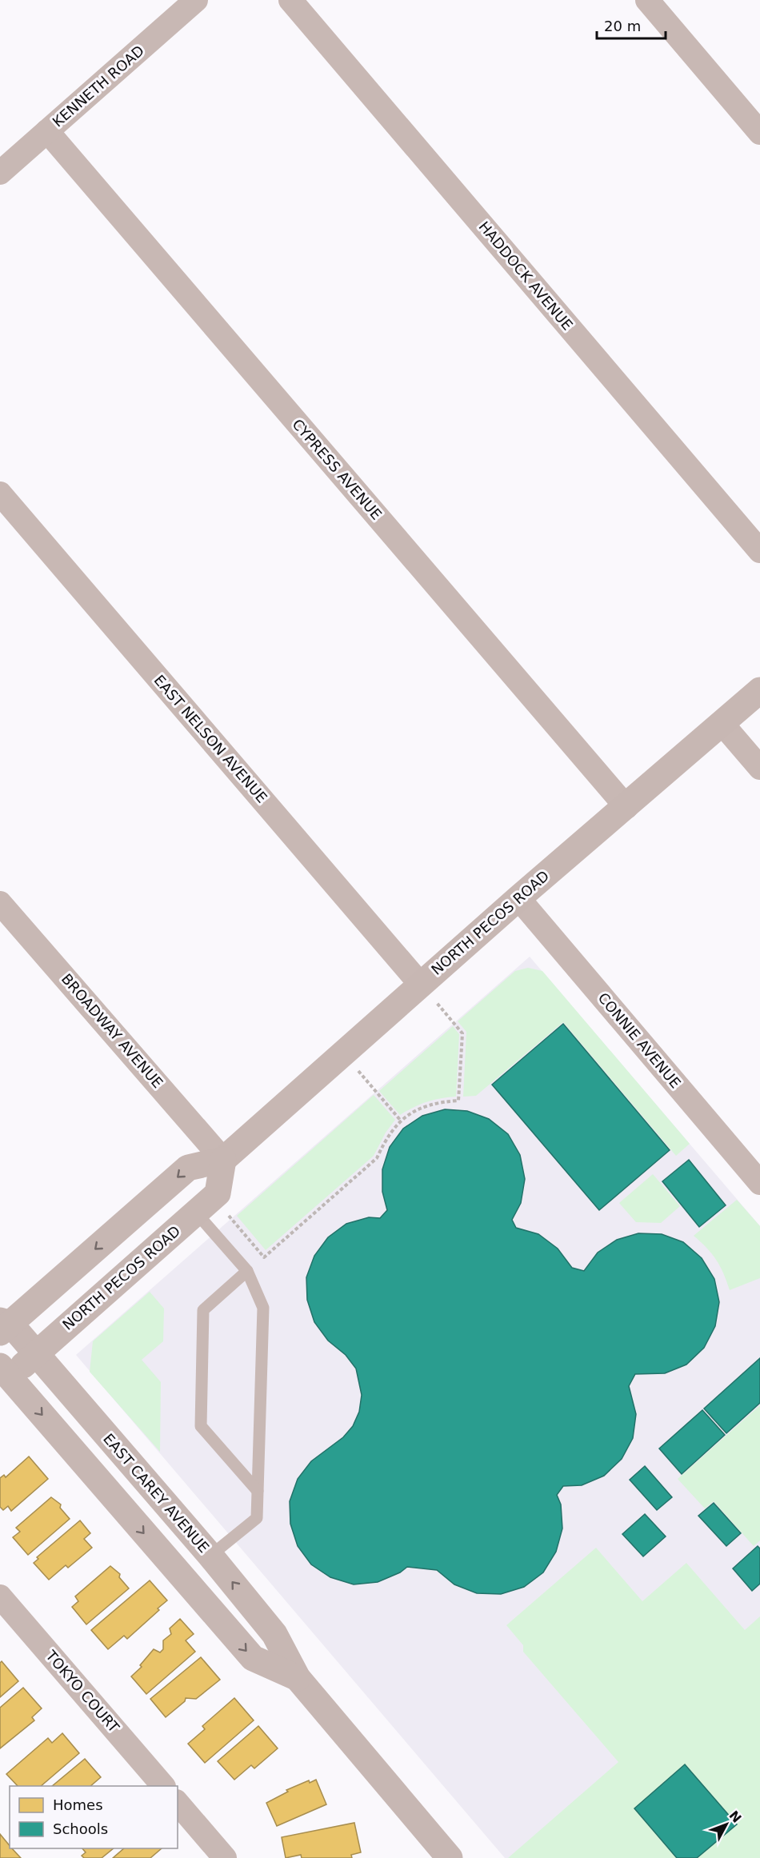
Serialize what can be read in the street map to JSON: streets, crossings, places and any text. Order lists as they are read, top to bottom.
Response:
{
  "streets": {
    "main road": ["NORTH PECOS ROAD", "EAST CAREY AVENUE"],
    "street": [
      "KENNETH ROAD",
      "HADDOCK AVENUE",
      "CYPRESS AVENUE",
      "EAST NELSON AVENUE",
      "BROADWAY AVENUE",
      "CONNIE AVENUE",
      "TOKYO COURT"
    ]
  },
  "crossings": [
    ["KENNETH ROAD", "CYPRESS AVENUE"],
    ["CYPRESS AVENUE", "NORTH PECOS ROAD"],
    ["EAST NELSON AVENUE", "NORTH PECOS ROAD"],
    ["NORTH PECOS ROAD", "BROADWAY AVENUE"],
    ["NORTH PECOS ROAD", "CONNIE AVENUE"],
    ["NORTH PECOS ROAD", "EAST CAREY AVENUE"]
  ],
  "legend": ["Homes", "Schools"],
  "scale_bar": "20 m",
  "north": "top right"
}
